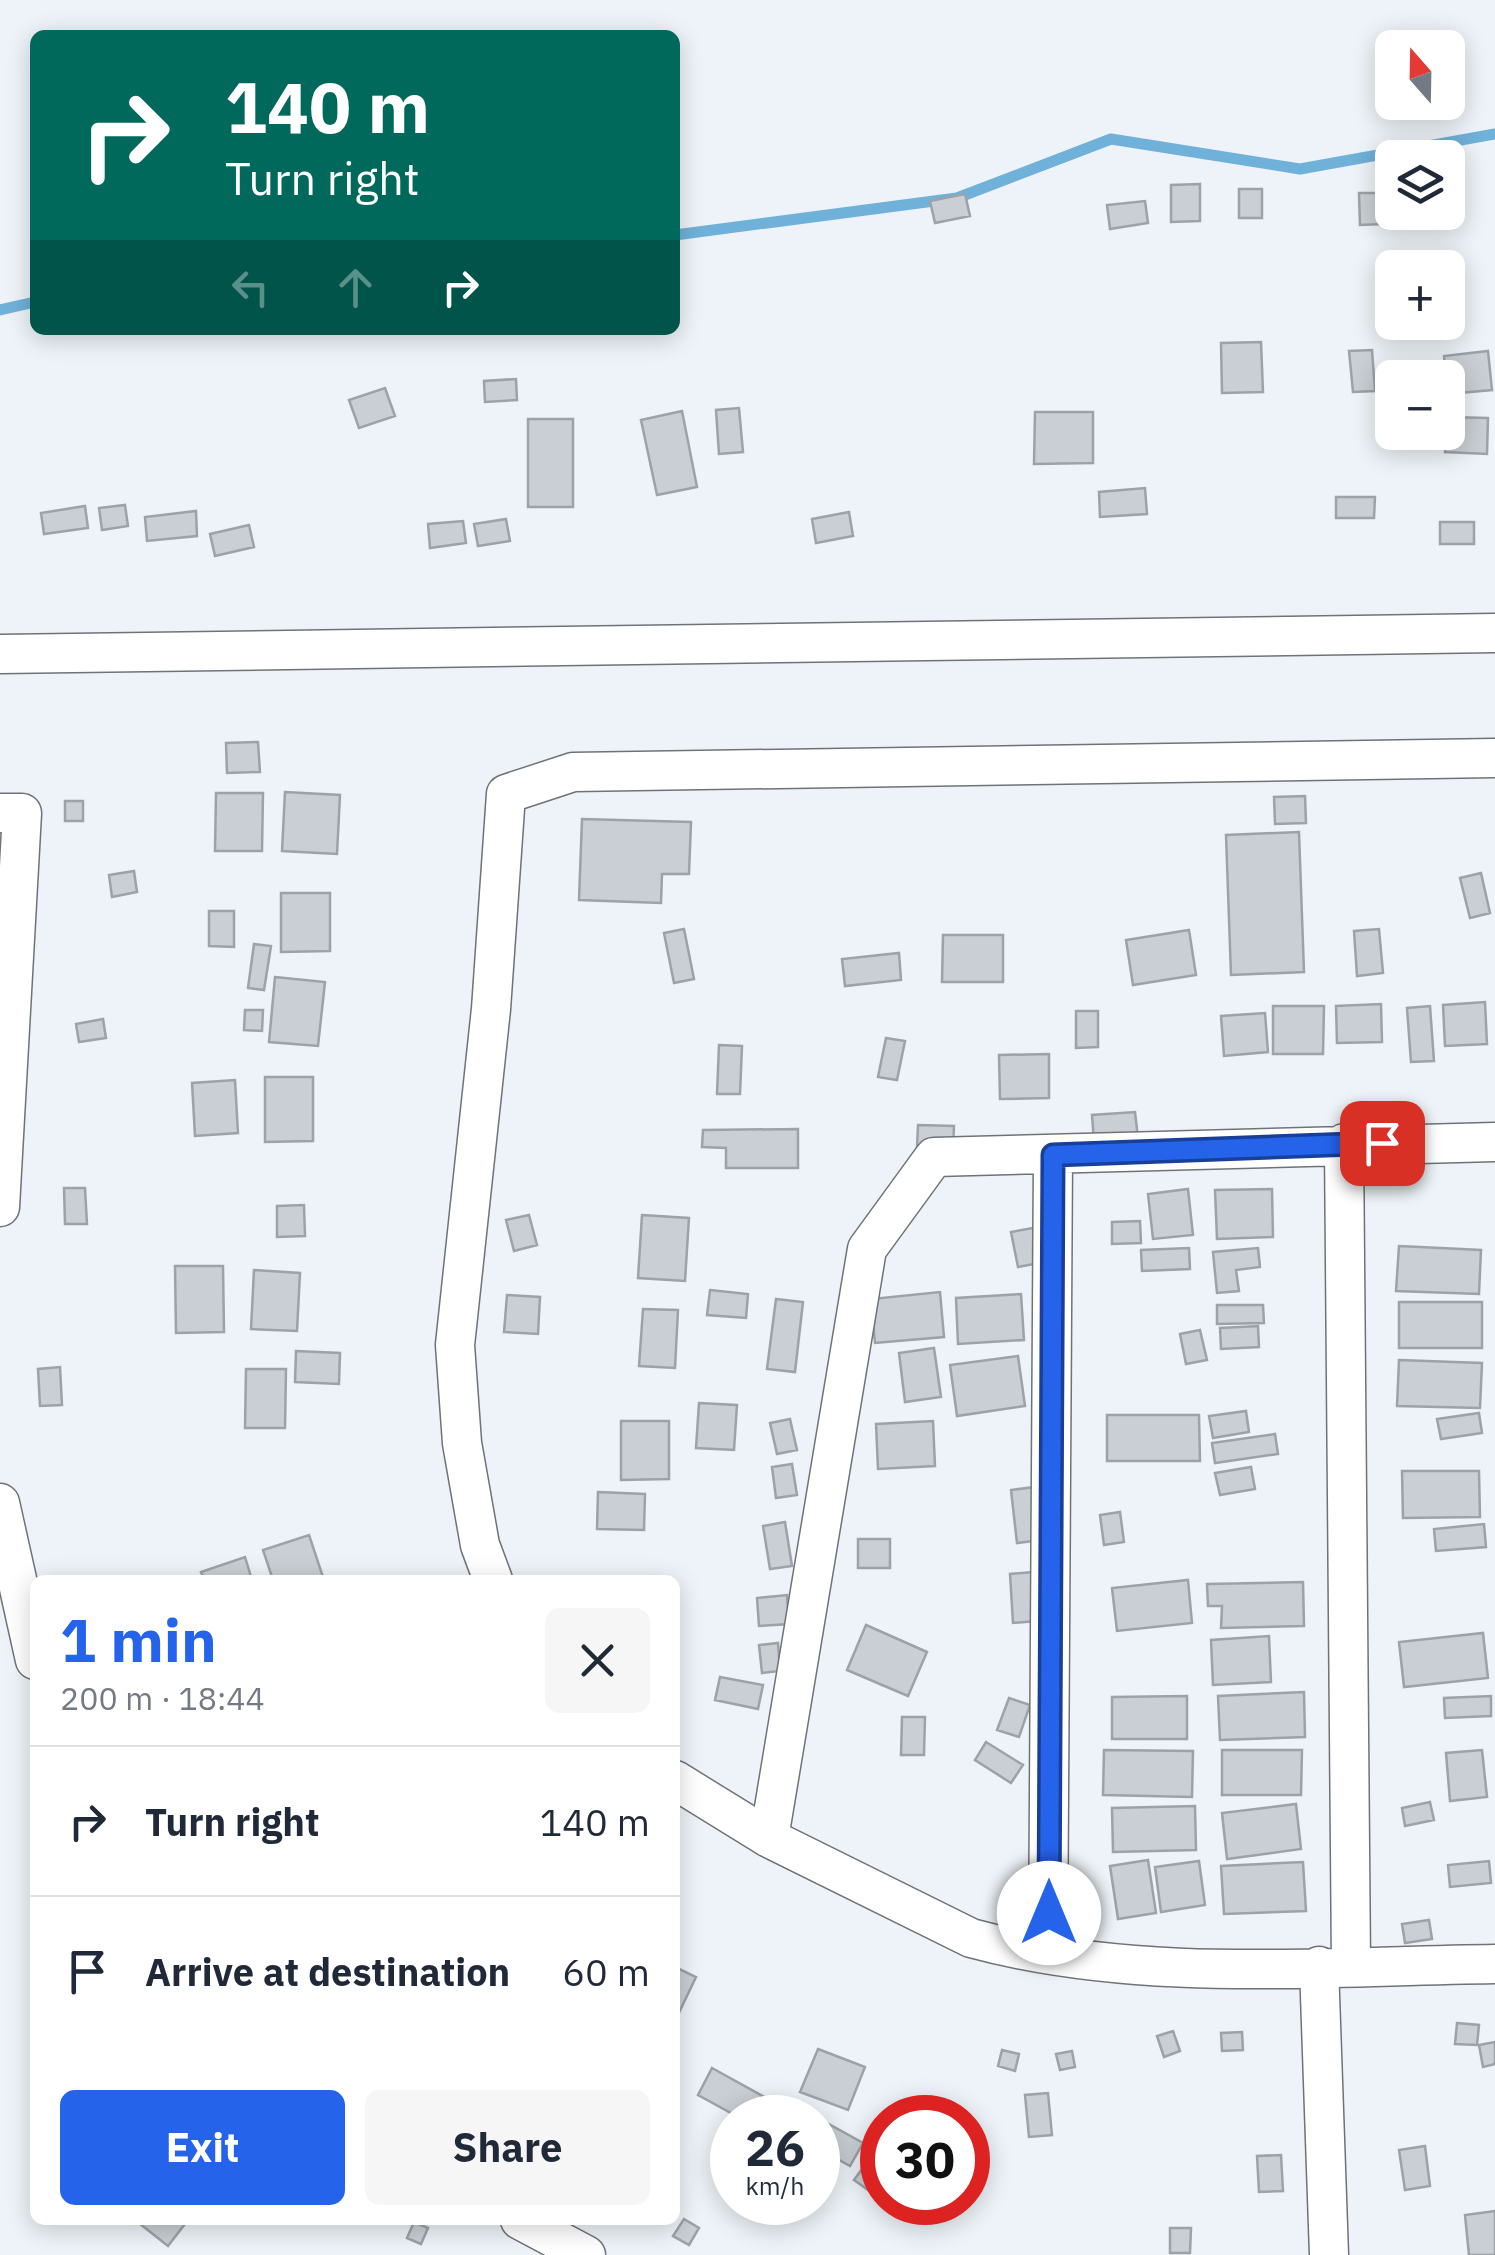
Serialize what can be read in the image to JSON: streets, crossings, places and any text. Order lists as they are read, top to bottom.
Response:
{
  "north": "top",
  "page": {
    "map_buttons": ["+", "−"],
    "turn": ["140 m", "Turn right"],
    "heading": ["1 min", "200 m · 18:44"],
    "list": [
      {
        "name": "Turn right",
        "value": "140 m"
      },
      {
        "name": "Arrive at destination",
        "value": "60 m"
      }
    ],
    "buttons": ["Exit", "Share"],
    "speed": "26 km/h",
    "limit": "30"
  }
}
